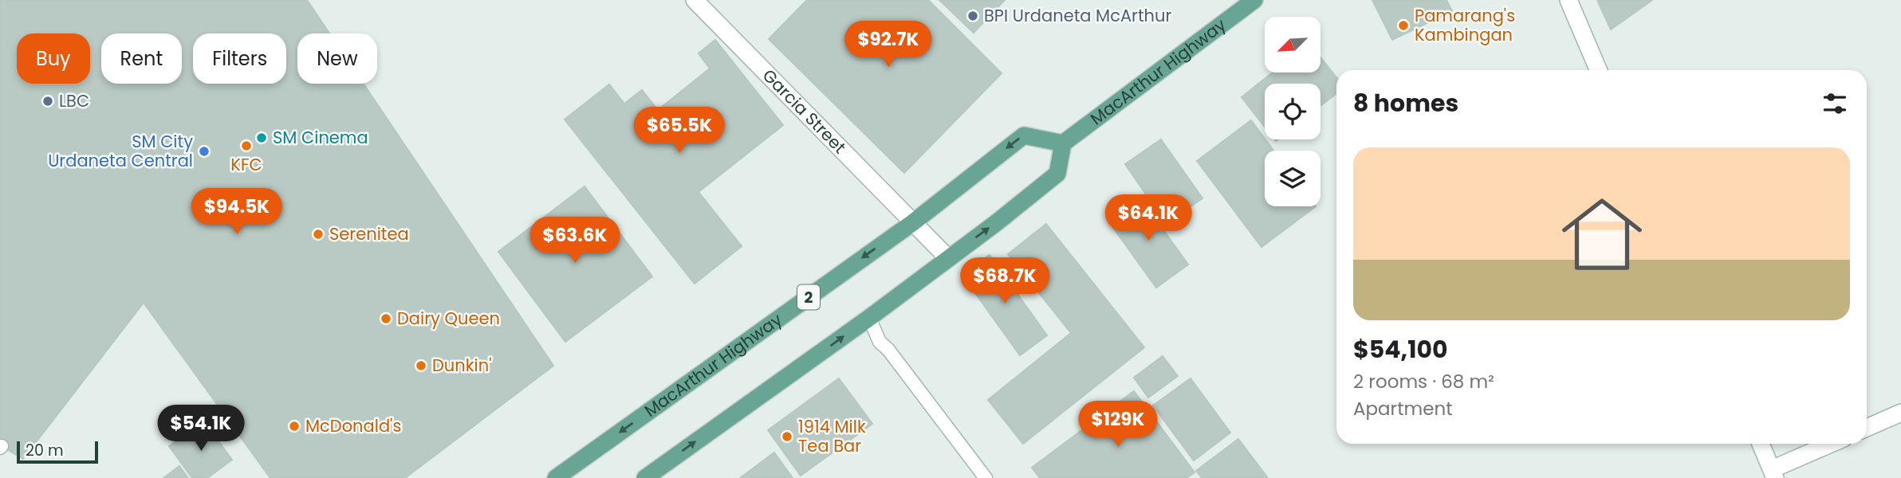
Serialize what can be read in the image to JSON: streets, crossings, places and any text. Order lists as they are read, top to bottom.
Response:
{
  "streets": {
    "main road": ["MacArthur Highway", "2"],
    "street": ["Garcia Street"]
  },
  "crossings": [
    ["MacArthur Highway", "Garcia Street"]
  ],
  "places": [
    "BPI Urdaneta McArthur",
    "Pamarang's Kambingan",
    "LBC",
    "SM Cinema",
    "KFC",
    "SM City Urdaneta Central",
    "Serenitea",
    "Dairy Queen",
    "Dunkin'",
    "McDonald's",
    "1914 Milk Tea Bar"
  ],
  "scale_bar": "20 m",
  "north": "bottom left",
  "page": {
    "price": [
      "$92.7K",
      "$65.5K",
      "$94.5K",
      "$64.1K",
      "$63.6K",
      "$68.7K",
      "$129K",
      "$54.1K"
    ],
    "chip": [
      "Buy",
      "Rent",
      "Filters",
      "New"
    ],
    "heading": "8 homes",
    "list": [
      {
        "name": "$54,100",
        "note": "2 rooms · 68 m² · Apartment"
      }
    ],
    "scale": "20 m"
  }
}
